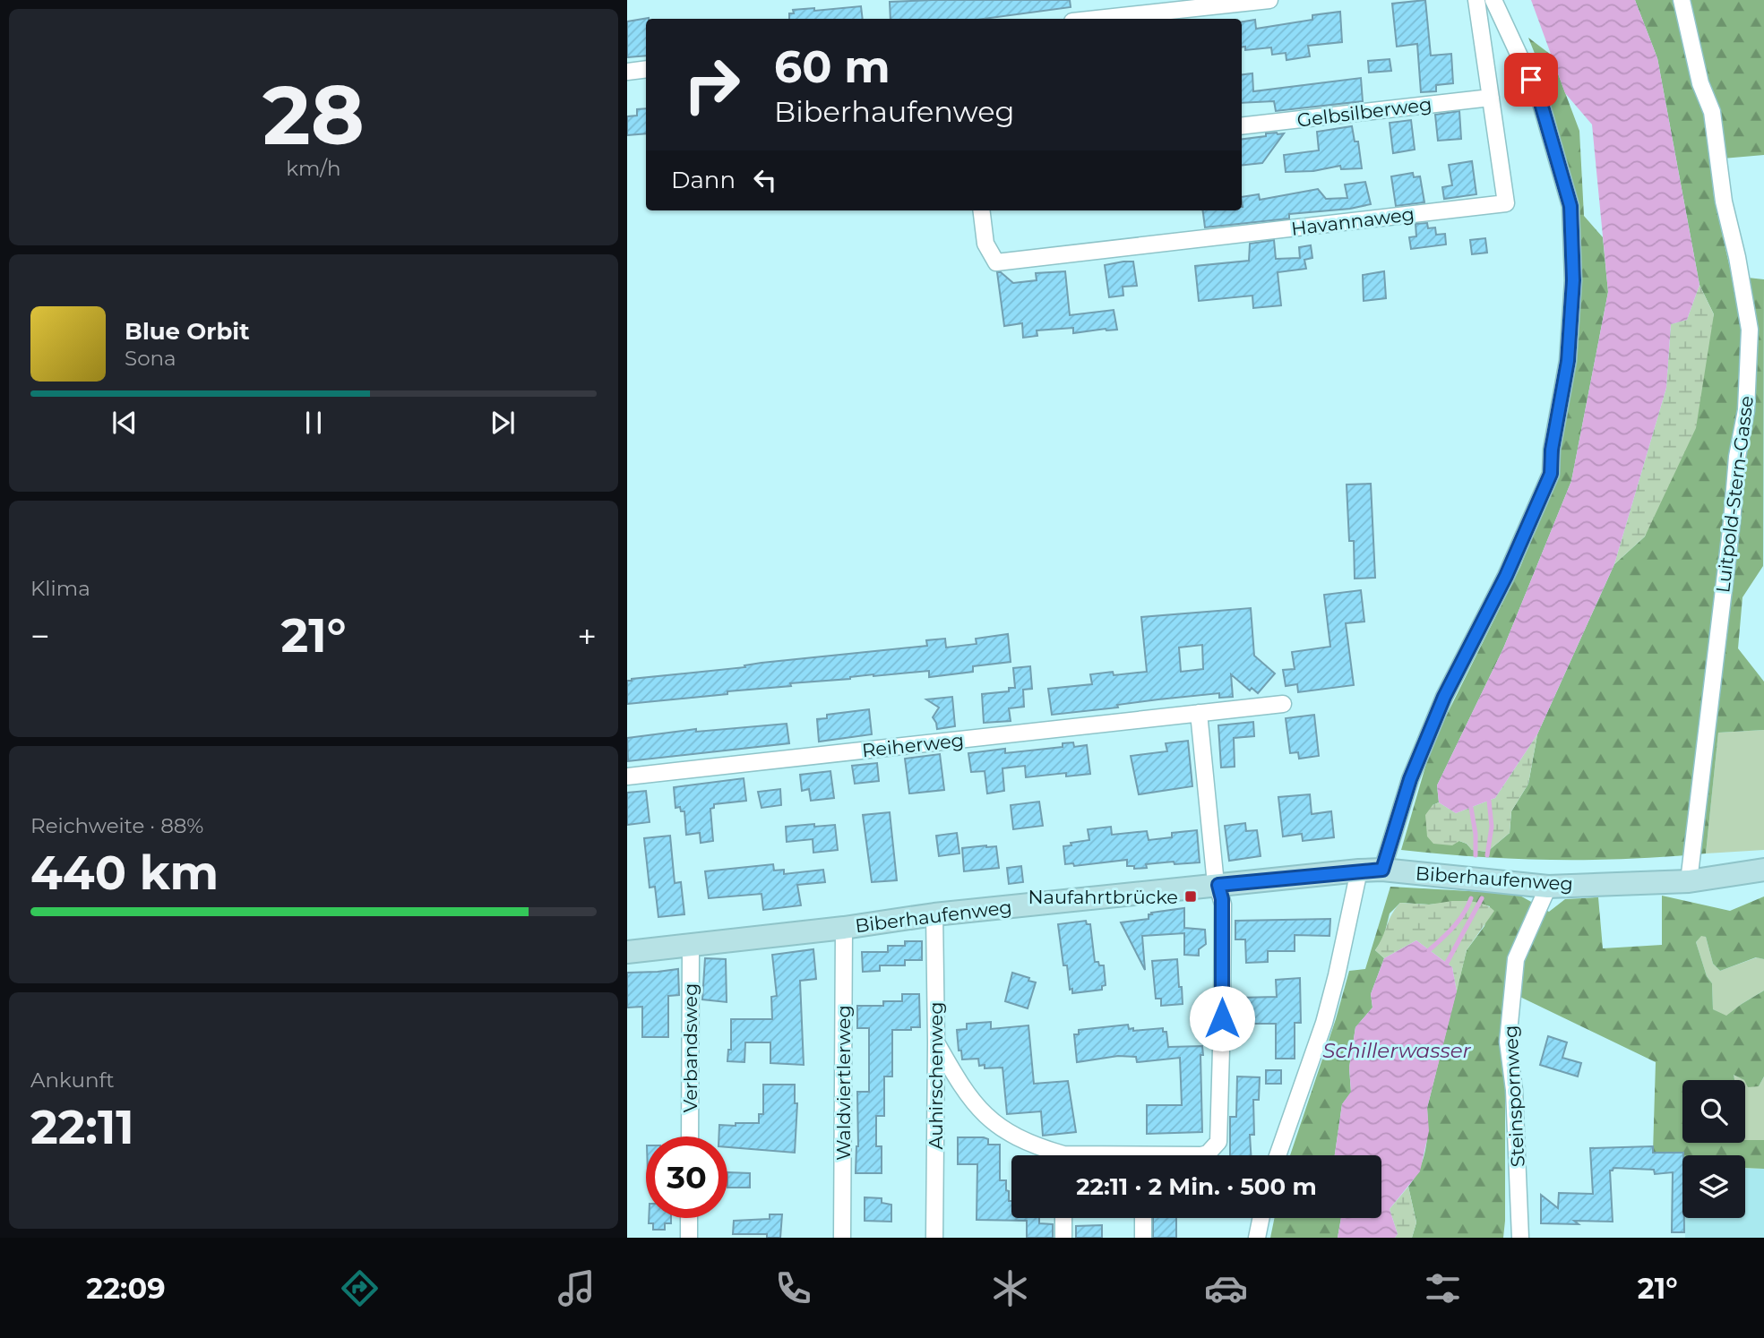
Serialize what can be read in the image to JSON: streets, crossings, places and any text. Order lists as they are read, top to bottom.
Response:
{
  "streets": {
    "main road": ["Biberhaufenweg"],
    "street": [
      "Gelbsilberweg",
      "Havannaweg",
      "Luitpold-Stern-Gasse",
      "Reiherweg",
      "Verbandsweg",
      "Auhirschenweg",
      "Waldviertlerweg",
      "Steinspornweg"
    ]
  },
  "crossings": [
    ["Gelbsilberweg", "Havannaweg"],
    ["Luitpold-Stern-Gasse", "Biberhaufenweg"],
    ["Biberhaufenweg", "Verbandsweg"],
    ["Biberhaufenweg", "Auhirschenweg"],
    ["Biberhaufenweg", "Waldviertlerweg"],
    ["Biberhaufenweg", "Steinspornweg"]
  ],
  "water": ["Schillerwasser"],
  "places": {
    "transit": ["Naufahrtbrücke"]
  },
  "page": {
    "tile": [
      ["28", "km/h"],
      "Klima",
      ["Reichweite · 88%", "440 km"],
      ["Ankunft", "22:11"]
    ],
    "turn": ["60 m", "Biberhaufenweg"],
    "then": "Dann",
    "song": ["Blue Orbit", "Sona"],
    "heat": ["−", "21°", "+"],
    "limit": "30",
    "trip": "22:11 · 2 Min. · 500 m",
    "tabs": ["22:09", "21°"]
  }
}
